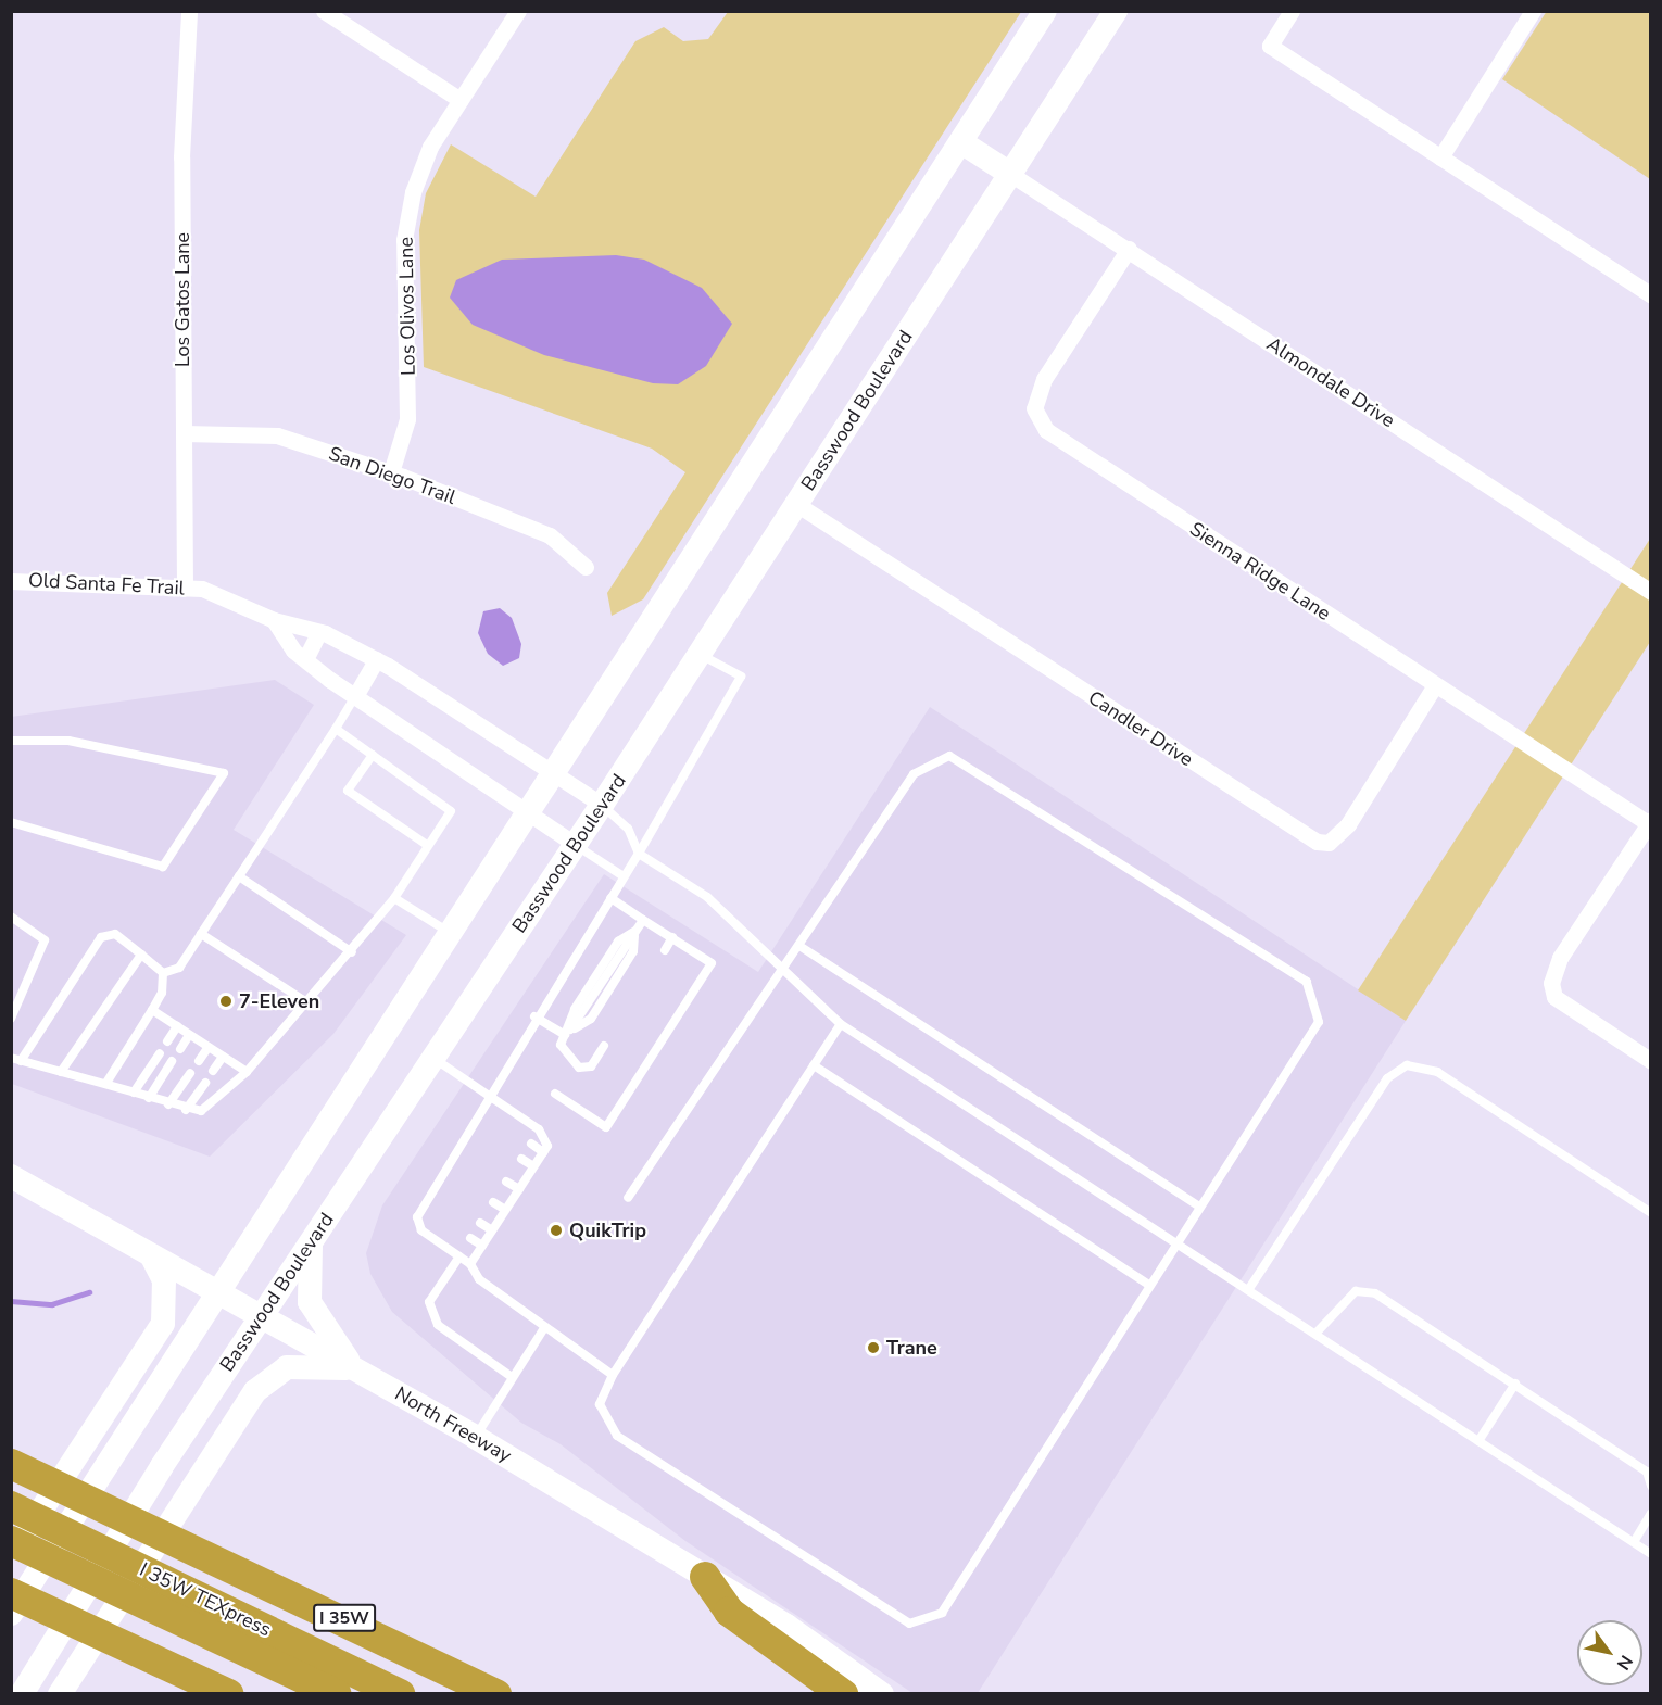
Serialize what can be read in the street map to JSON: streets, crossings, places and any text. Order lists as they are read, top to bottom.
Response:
{
  "streets": {
    "highway": ["I 35W TEXpress", "I 35W"],
    "main road": ["Basswood Boulevard", "North Freeway"],
    "street": [
      "Los Gatos Lane",
      "Los Olivos Lane",
      "Almondale Drive",
      "San Diego Trail",
      "Sienna Ridge Lane",
      "Old Santa Fe Trail",
      "Candler Drive"
    ]
  },
  "crossings": [
    ["Los Gatos Lane", "San Diego Trail"],
    ["Los Gatos Lane", "Old Santa Fe Trail"],
    ["Los Olivos Lane", "San Diego Trail"],
    ["Almondale Drive", "Basswood Boulevard"],
    ["Almondale Drive", "Sienna Ridge Lane"],
    ["Basswood Boulevard", "Old Santa Fe Trail"],
    ["Basswood Boulevard", "Candler Drive"],
    ["Basswood Boulevard", "North Freeway"],
    ["Sienna Ridge Lane", "Candler Drive"]
  ],
  "places": ["7-Eleven", "QuikTrip", "Trane"],
  "north": "bottom right"
}
